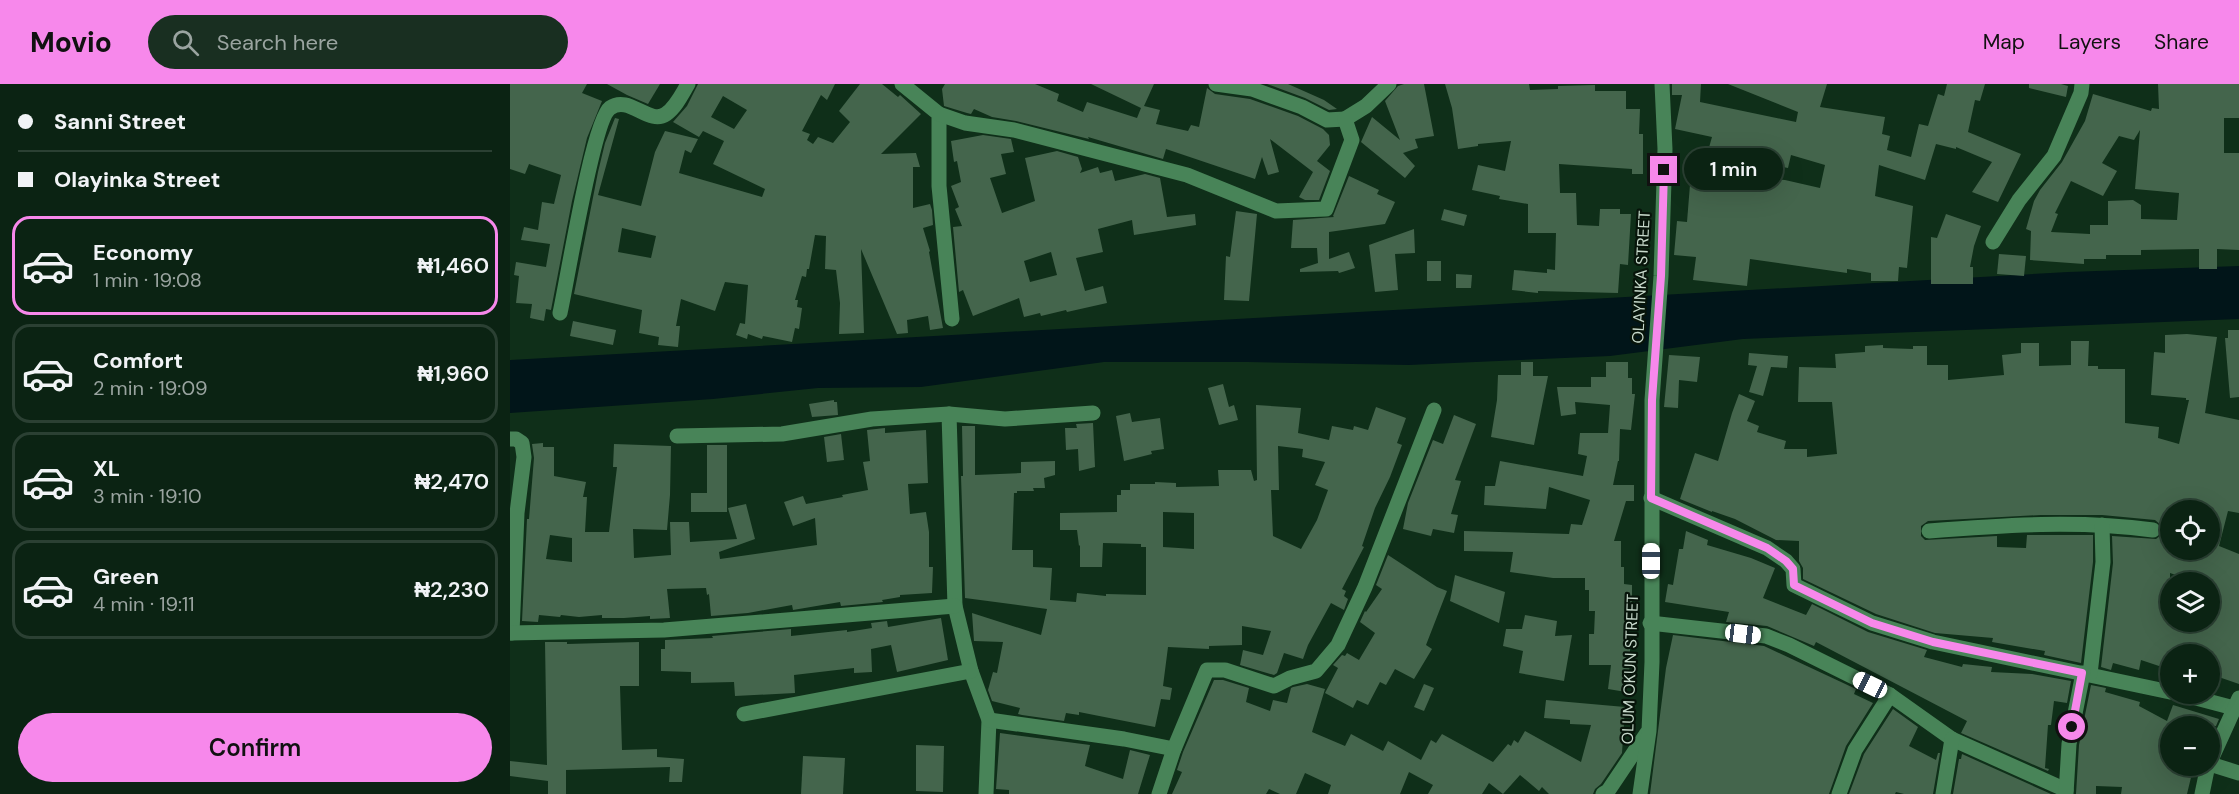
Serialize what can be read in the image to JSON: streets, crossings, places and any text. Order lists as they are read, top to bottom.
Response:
{
  "streets": {
    "street": ["OLAYINKA STREET", "OLUM OKUN STREET"]
  },
  "crossings": [
    ["OLAYINKA STREET", "OLUM OKUN STREET"]
  ],
  "page": {
    "header": "Movio",
    "search": "Search here",
    "nav": ["Map", "Layers", "Share"],
    "banner": ["Sanni Street", "Olayinka Street"],
    "bubble": "1 min",
    "list": [
      {
        "name": "Economy",
        "note": "1 min · 19:08",
        "value": "₦1,460"
      },
      {
        "name": "Comfort",
        "note": "2 min · 19:09",
        "value": "₦1,960"
      },
      {
        "name": "XL",
        "note": "3 min · 19:10",
        "value": "₦2,470"
      },
      {
        "name": "Green",
        "note": "4 min · 19:11",
        "value": "₦2,230"
      }
    ],
    "map_buttons": ["+", "−"],
    "buttons": "Confirm"
  }
}
